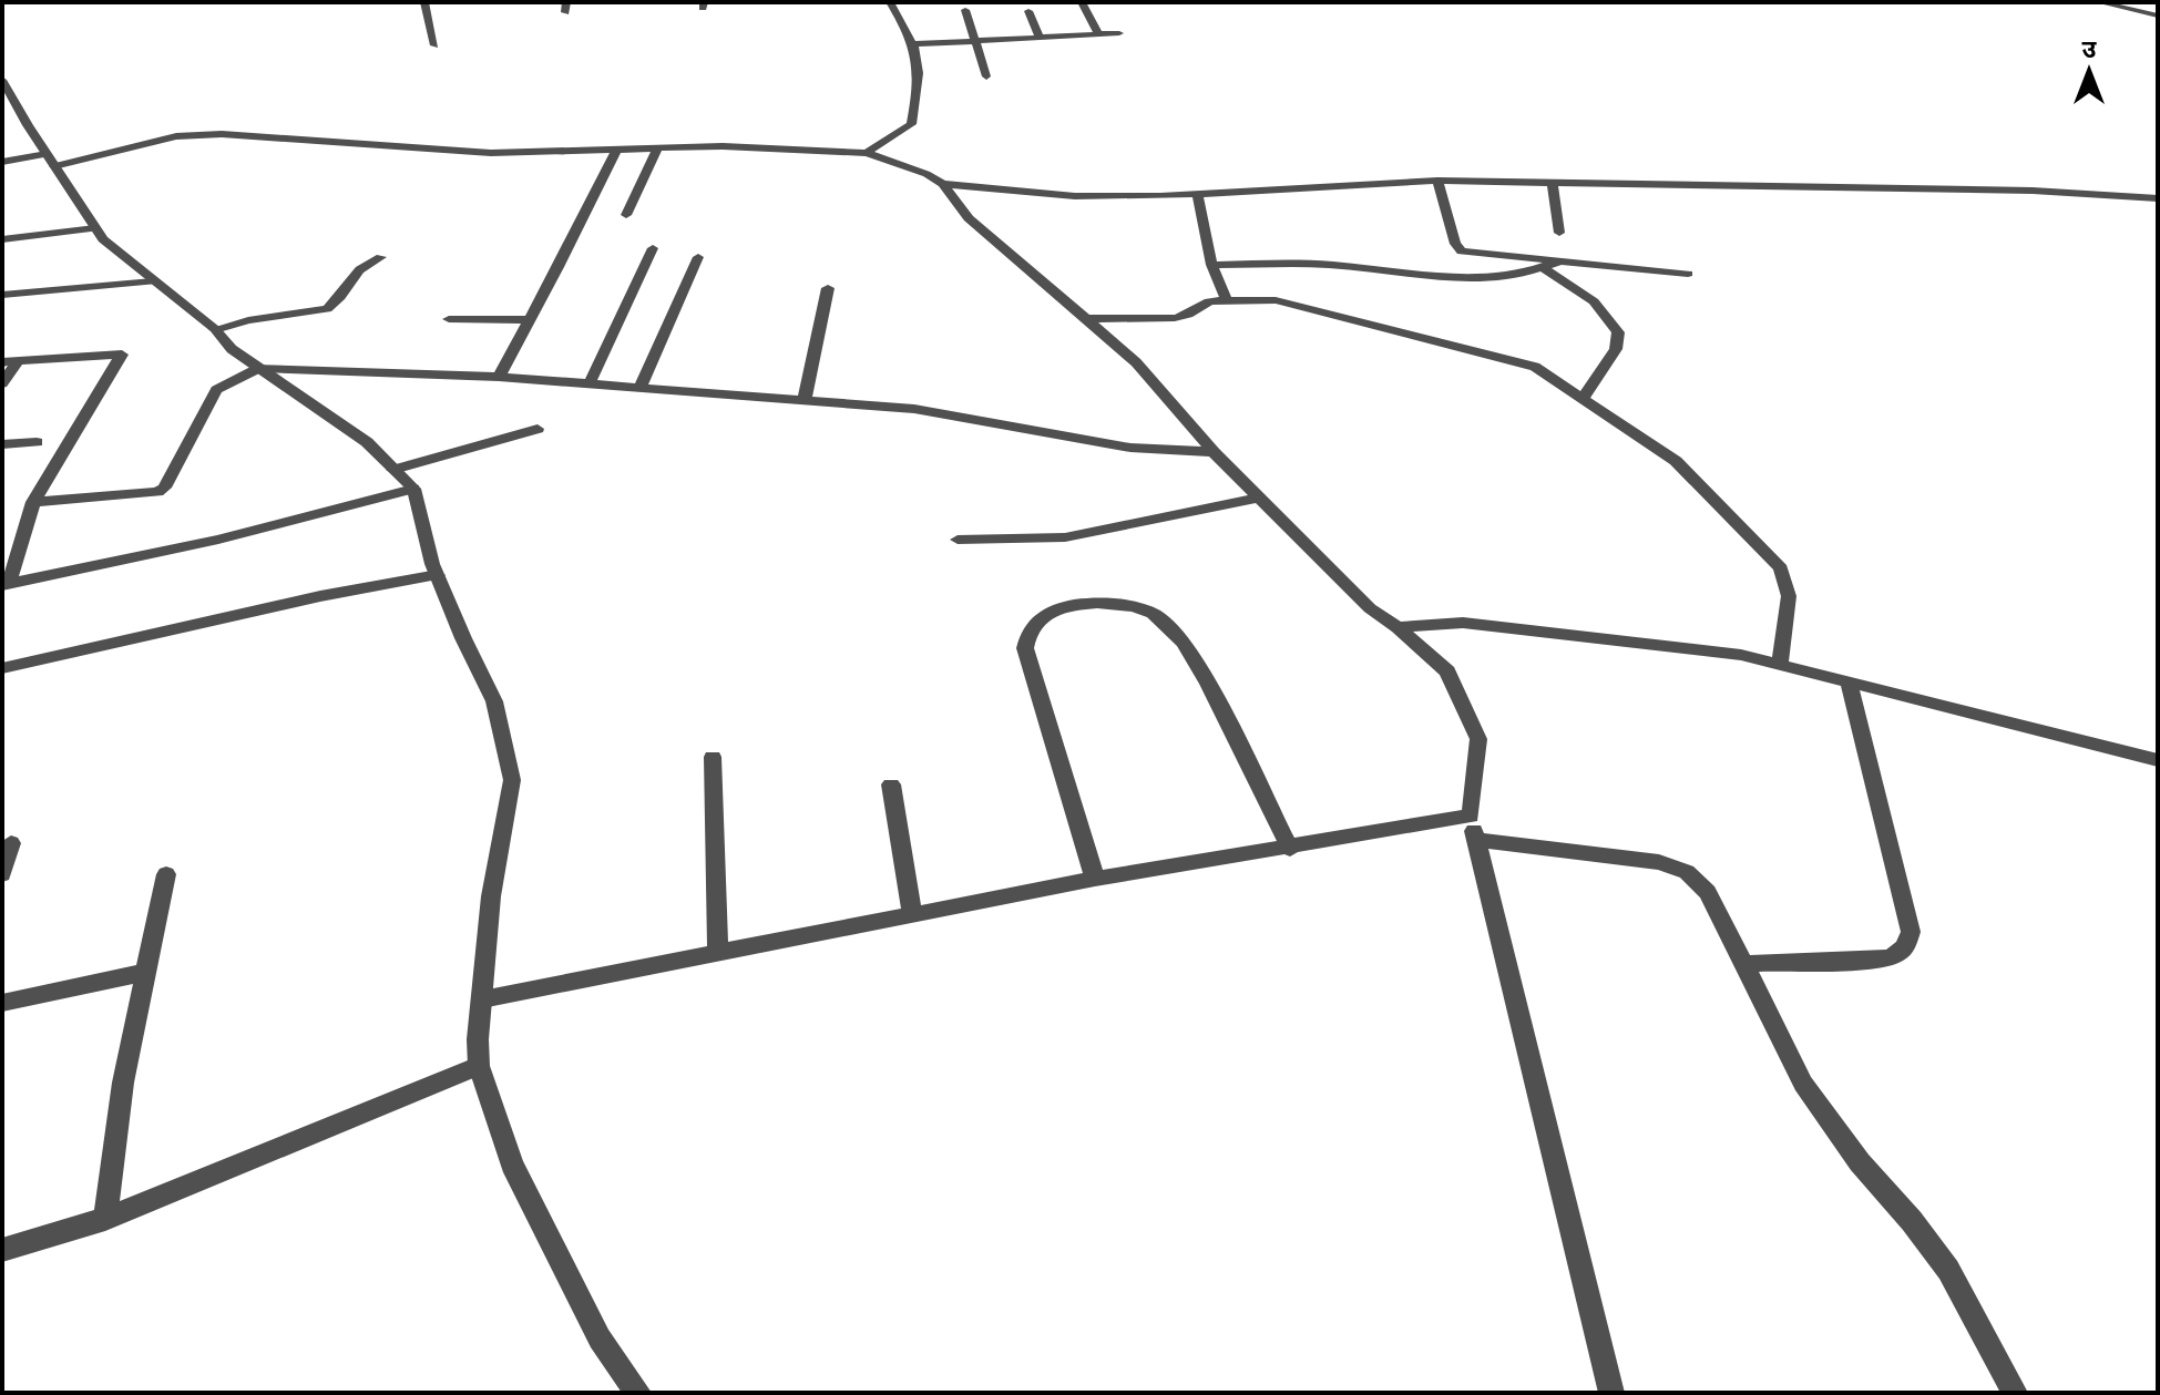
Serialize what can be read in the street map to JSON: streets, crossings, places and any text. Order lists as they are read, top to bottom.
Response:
{
  "north": "top"
}
